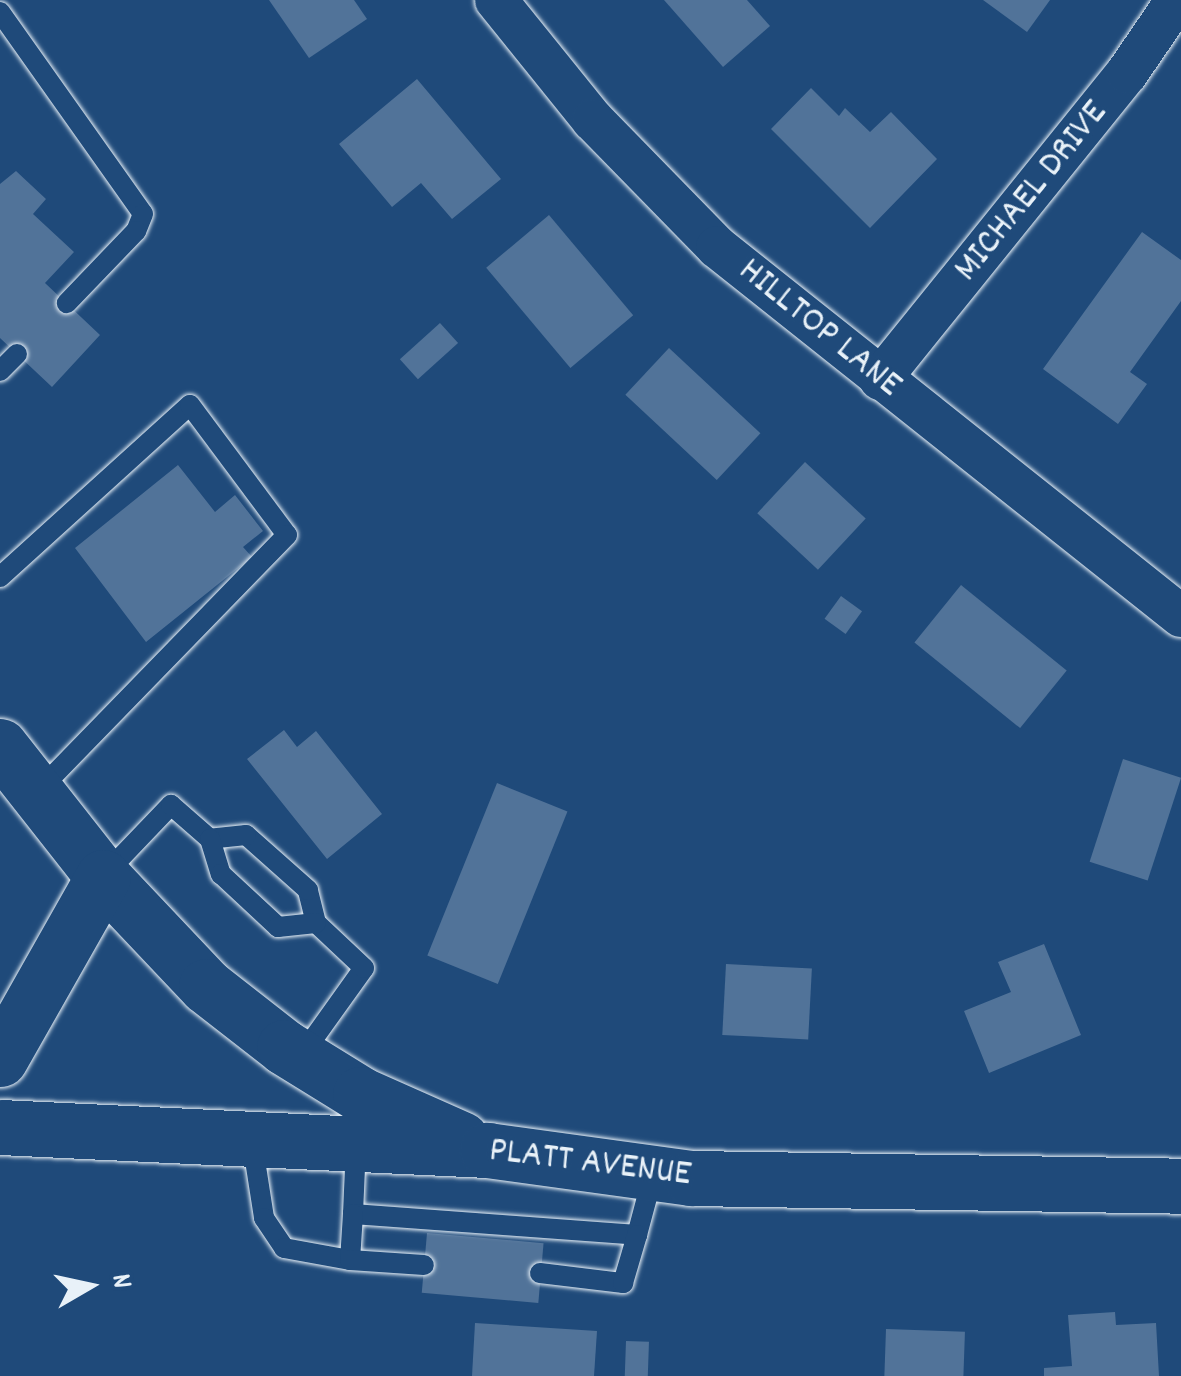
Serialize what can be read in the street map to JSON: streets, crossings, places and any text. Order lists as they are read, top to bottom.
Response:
{
  "streets": {
    "main road": ["PLATT AVENUE"],
    "street": ["MICHAEL DRIVE", "HILLTOP LANE"]
  },
  "crossings": [
    ["MICHAEL DRIVE", "HILLTOP LANE"]
  ],
  "north": "right"
}
